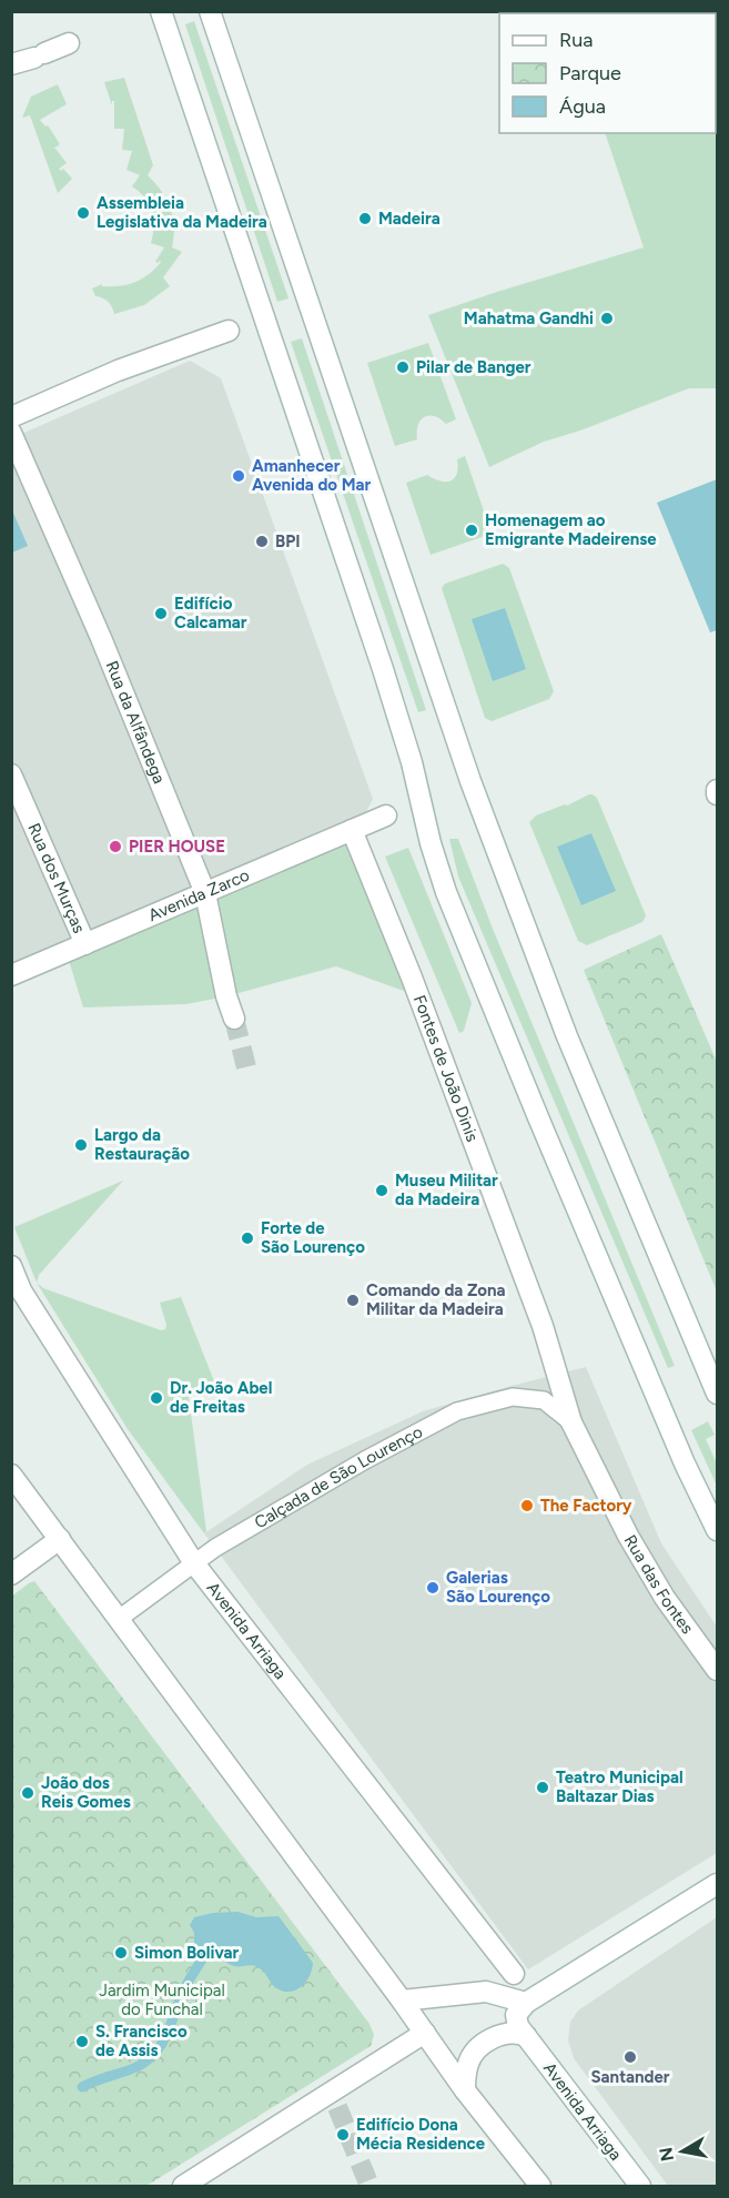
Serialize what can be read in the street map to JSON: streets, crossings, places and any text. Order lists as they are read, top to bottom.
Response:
{
  "streets": {
    "street": [
      "Rua da Alfândega",
      "Rua dos Murças",
      "Avenida Zarco",
      "Fontes de João Dinis",
      "Rua das Fontes",
      "Avenida Arriaga"
    ],
    "lane": ["Calçada de São Lourenço"]
  },
  "crossings": [
    ["Rua da Alfândega", "Avenida Zarco"],
    ["Rua dos Murças", "Avenida Zarco"],
    ["Avenida Zarco", "Fontes de João Dinis"],
    ["Fontes de João Dinis", "Calçada de São Lourenço"],
    ["Fontes de João Dinis", "Rua das Fontes"],
    ["Calçada de São Lourenço", "Rua das Fontes"],
    ["Calçada de São Lourenço", "Avenida Arriaga"]
  ],
  "parks": ["Jardim Municipal do Funchal"],
  "places": [
    "Assembleia Legislativa da Madeira",
    "Madeira",
    "Mahatma Gandhi",
    "Pilar de Banger",
    "Amanhecer Avenida do Mar",
    "Homenagem ao Emigrante Madeirense",
    "BPI",
    "Edifício Calcamar",
    "PIER HOUSE",
    "Largo da Restauração",
    "Museu Militar da Madeira",
    "Forte de São Lourenço",
    "Comando da Zona Militar da Madeira",
    "Dr. João Abel de Freitas",
    "The Factory",
    "Galerias São Lourenço",
    "Teatro Municipal Baltazar Dias",
    "João dos Reis Gomes",
    "Simon Bolivar",
    "S. Francisco de Assis",
    "Santander",
    "Edifício Dona Mécia Residence"
  ],
  "legend": ["Rua", "Parque", "Água"],
  "north": "left"
}
